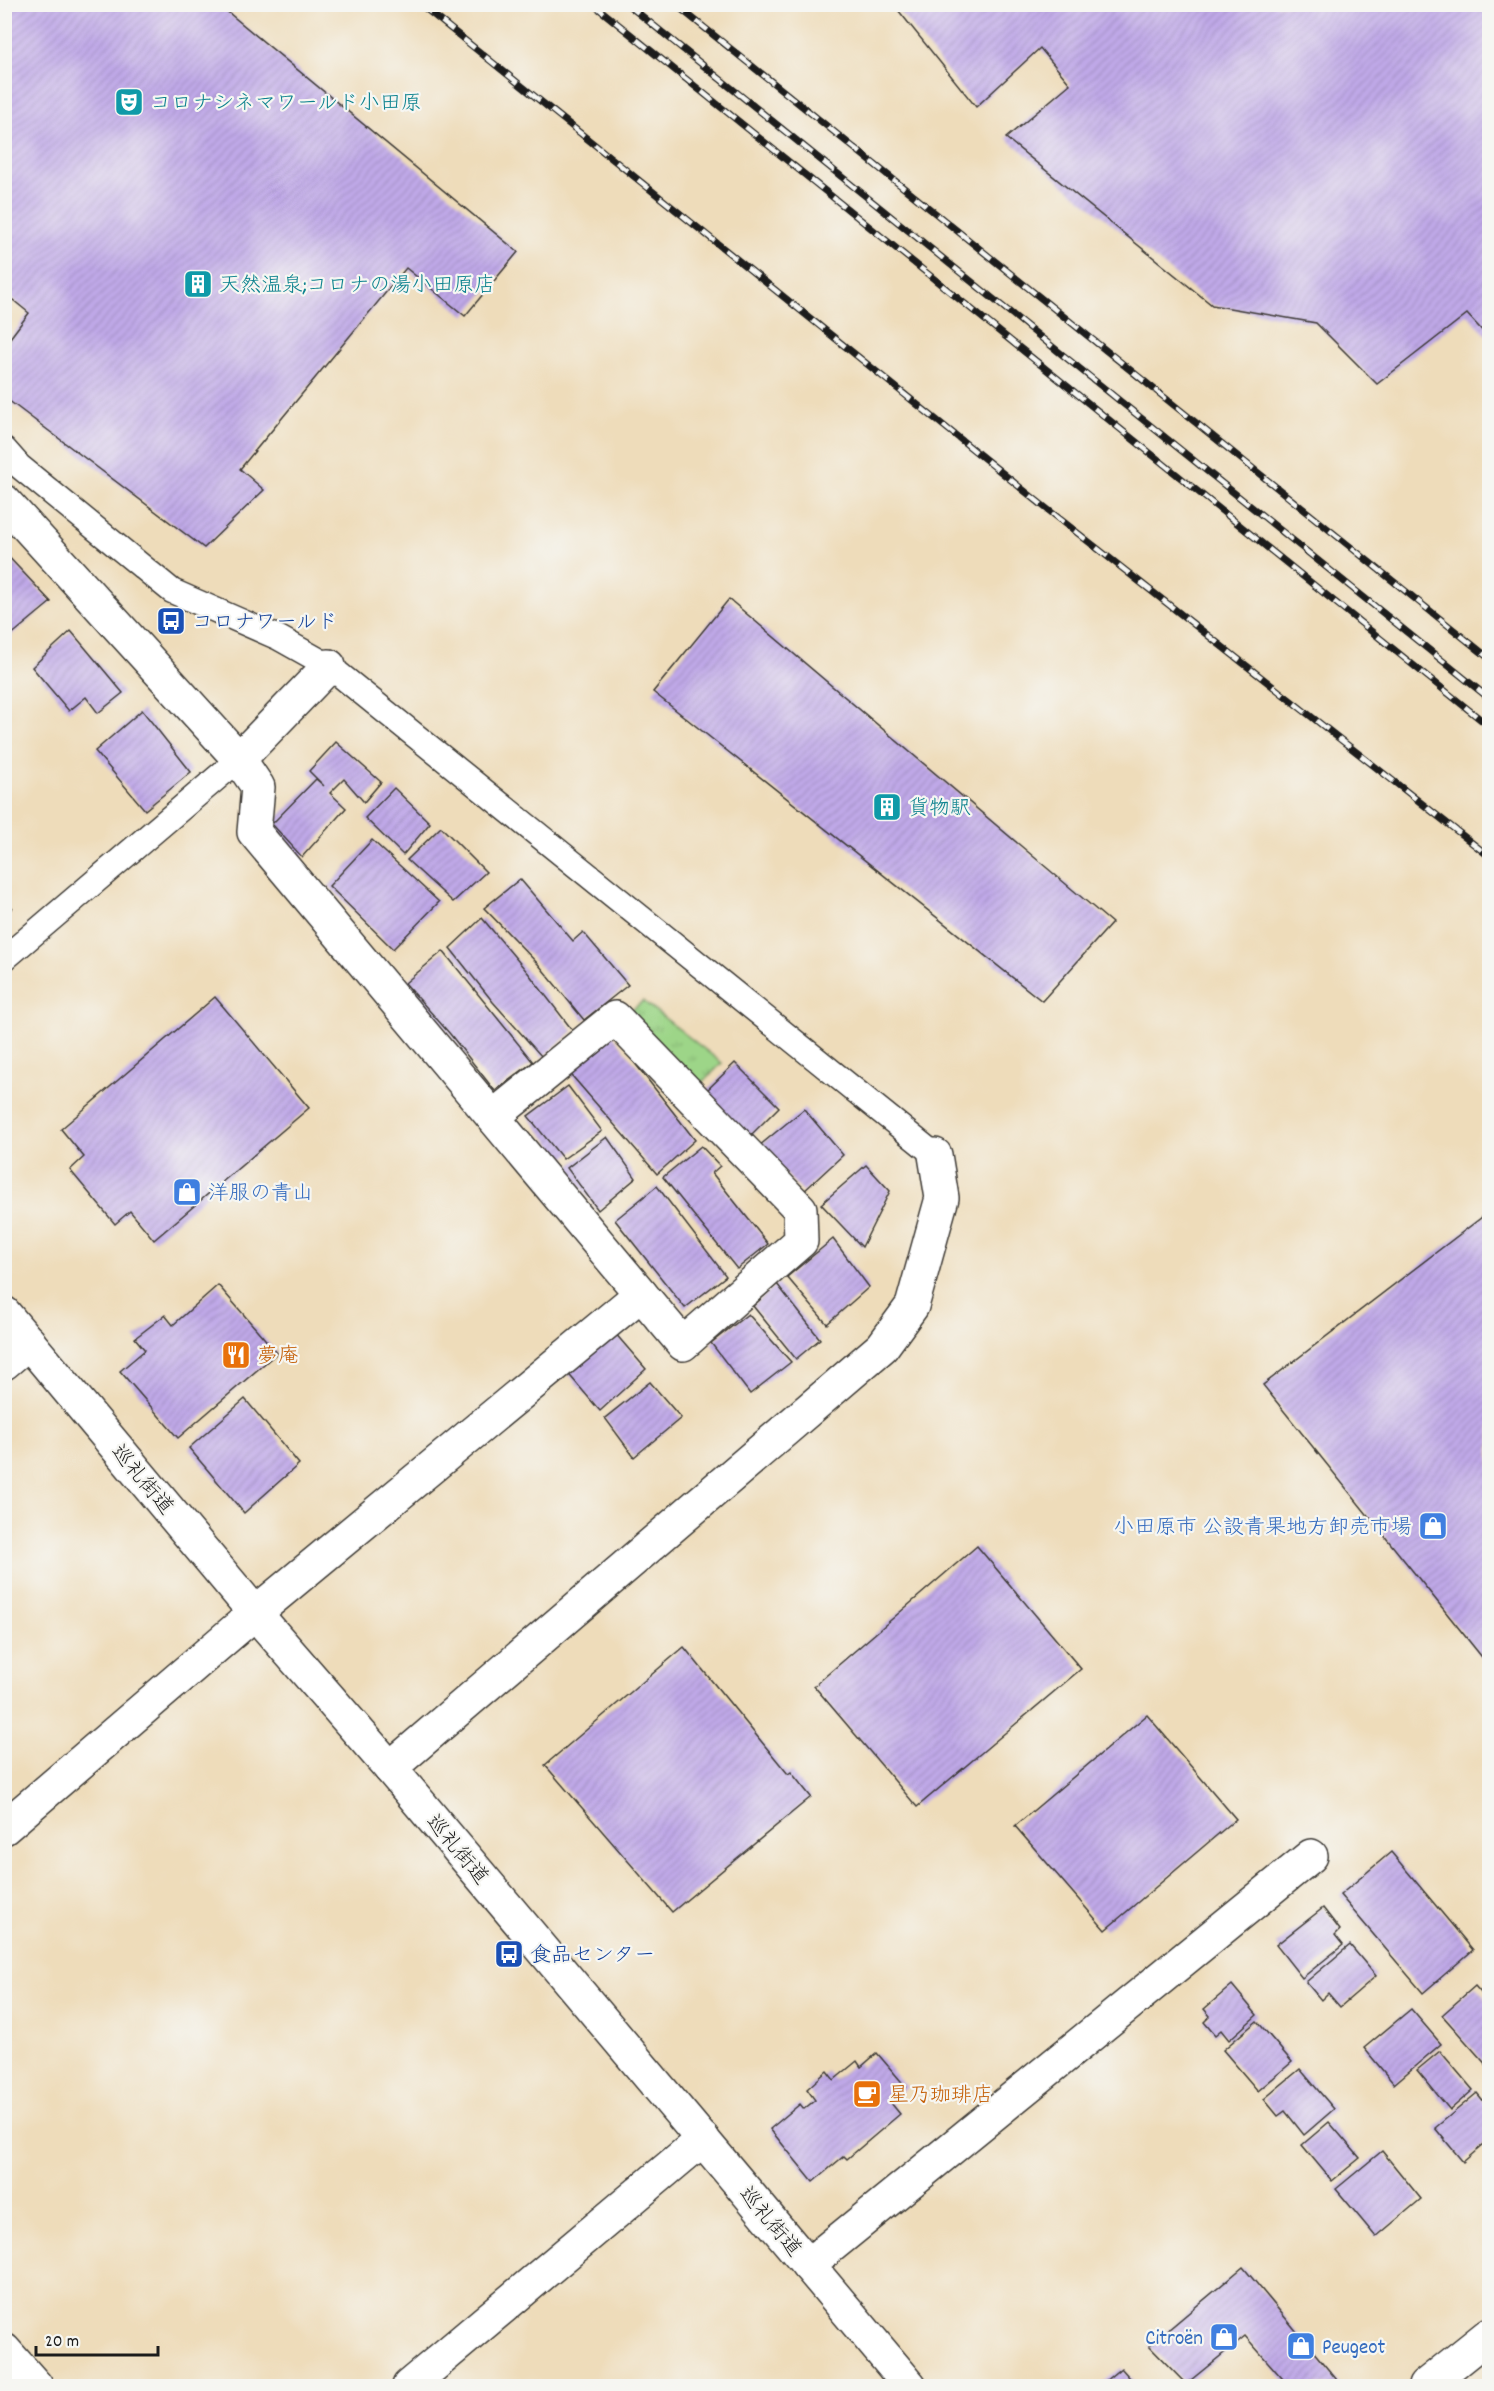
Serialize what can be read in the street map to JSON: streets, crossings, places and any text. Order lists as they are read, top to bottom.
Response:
{
  "streets": {
    "street": ["巡礼街道"]
  },
  "places": {
    "theatre": ["コロナシネマワールド小田原"],
    "building": ["天然温泉;コロナの湯小田原店", "貨物駅"],
    "bus stop": ["コロナワールド", "食品センター"],
    "shop": [
      "洋服の青山",
      "小田原市 公設青果地方卸売市場",
      "Citroën",
      "Peugeot"
    ],
    "restaurant": ["夢庵"],
    "cafe": ["星乃珈琲店"]
  },
  "scale_bar": "20 m"
}
